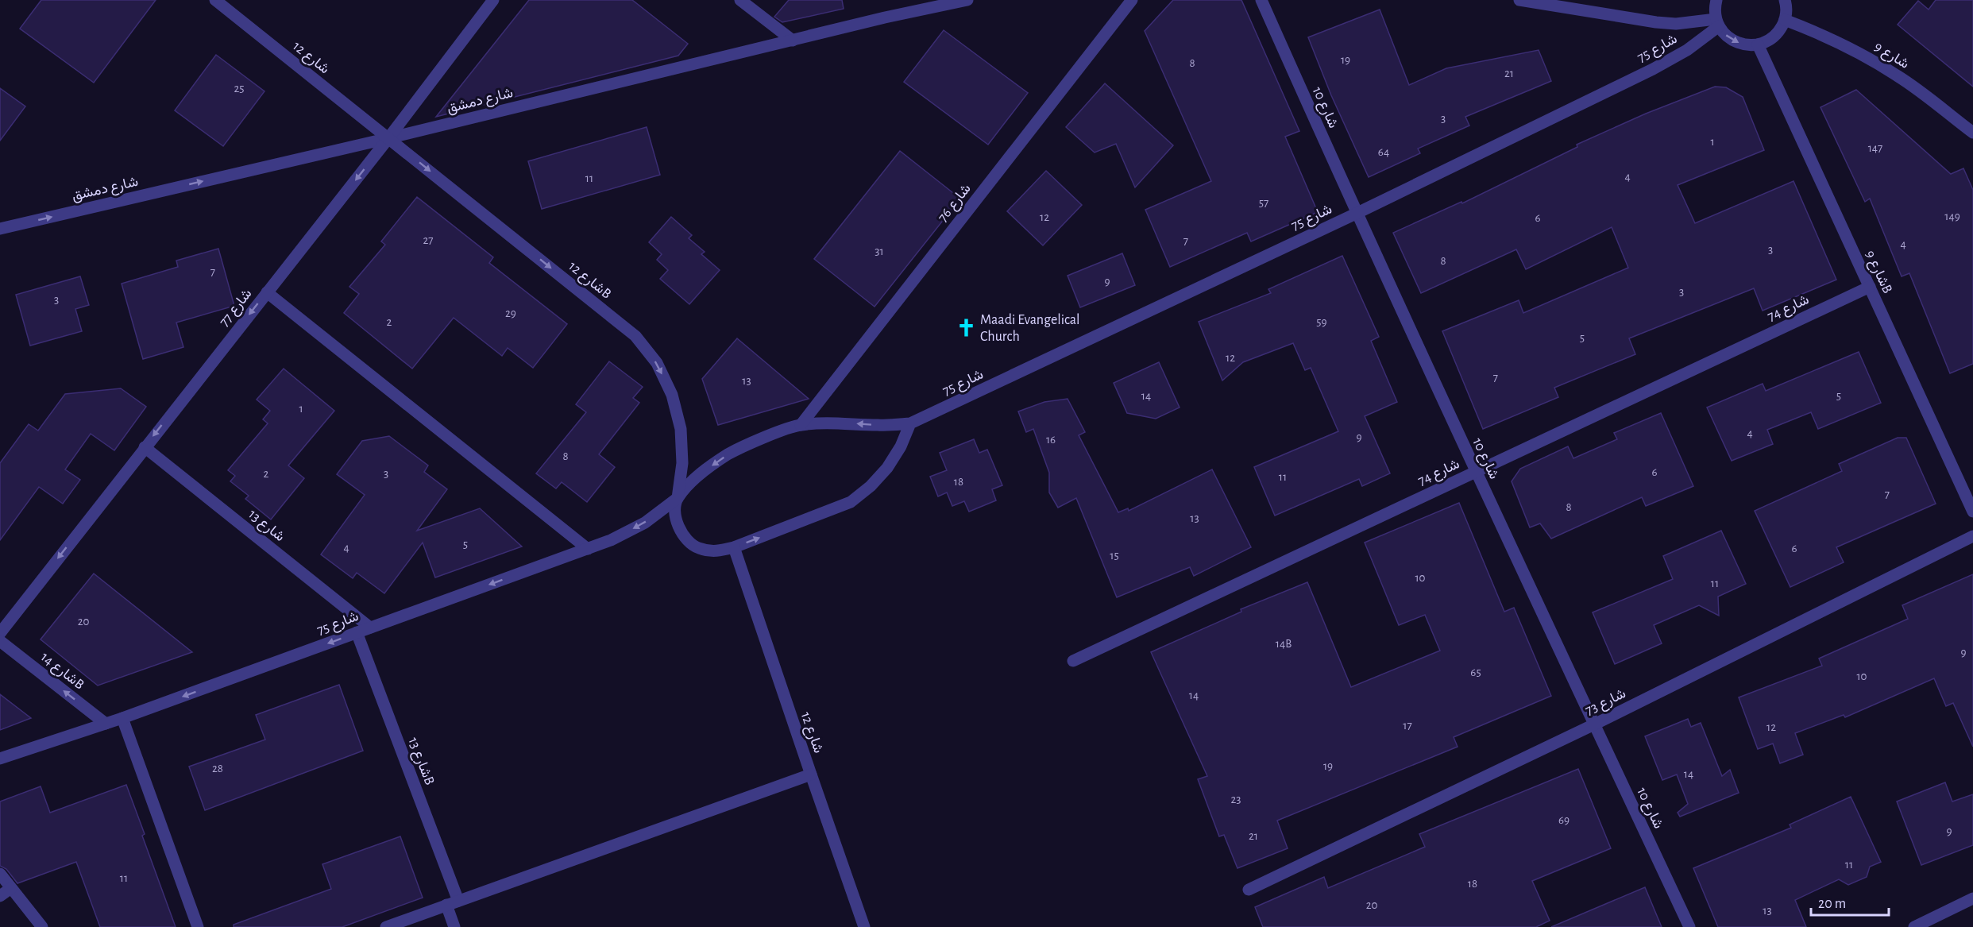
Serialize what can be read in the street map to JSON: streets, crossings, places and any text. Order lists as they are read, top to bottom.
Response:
{
  "streets": {
    "street": [
      "شارع 75",
      "شارع 9",
      "شارع 12",
      "شارع دمشق",
      "شارع 10",
      "شارع 76",
      "شارع 9B",
      "شارع 12B",
      "شارع 77",
      "شارع 74",
      "شارع 13",
      "شارع 14B",
      "شارع 73",
      "شارع 13B"
    ]
  },
  "crossings": [
    ["شارع 75", "شارع 10"],
    ["شارع 75", "شارع 76"],
    ["شارع 75", "شارع 12B"],
    ["شارع 75", "شارع 13"],
    ["شارع 75", "شارع 14B"],
    ["شارع 75", "شارع 13B"],
    ["شارع 12", "شارع دمشق"],
    ["شارع 12", "شارع 12B"],
    ["شارع 12", "شارع 77"],
    ["شارع دمشق", "شارع 12B"],
    ["شارع دمشق", "شارع 77"],
    ["شارع 10", "شارع 74"],
    ["شارع 10", "شارع 73"],
    ["شارع 9B", "شارع 74"],
    ["شارع 12B", "شارع 77"],
    ["شارع 77", "شارع 13"]
  ],
  "one_way": [
    "شارع 75",
    "شارع دمشق",
    "شارع 12B",
    "شارع 77",
    "شارع 14B"
  ],
  "places": {
    "church": ["Maadi Evangelical Church"]
  },
  "house_numbers": [
    "19",
    "8",
    "21",
    "25",
    "3",
    "1",
    "147",
    "64",
    "4",
    "11",
    "57",
    "149",
    "12",
    "6",
    "27",
    "7",
    "4",
    "3",
    "31",
    "8",
    "7",
    "9",
    "3",
    "3",
    "29",
    "2",
    "59",
    "5",
    "12",
    "7",
    "13",
    "14",
    "5",
    "1",
    "4",
    "9",
    "16",
    "8",
    "6",
    "2",
    "3",
    "11",
    "18",
    "7",
    "8",
    "13",
    "5",
    "4",
    "6",
    "15",
    "10",
    "11",
    "20",
    "14B",
    "9",
    "65",
    "10",
    "14",
    "17",
    "12",
    "19",
    "28",
    "14",
    "23",
    "69",
    "9",
    "21",
    "11",
    "11",
    "18",
    "20",
    "13"
  ],
  "scale_bar": "20 m"
}
